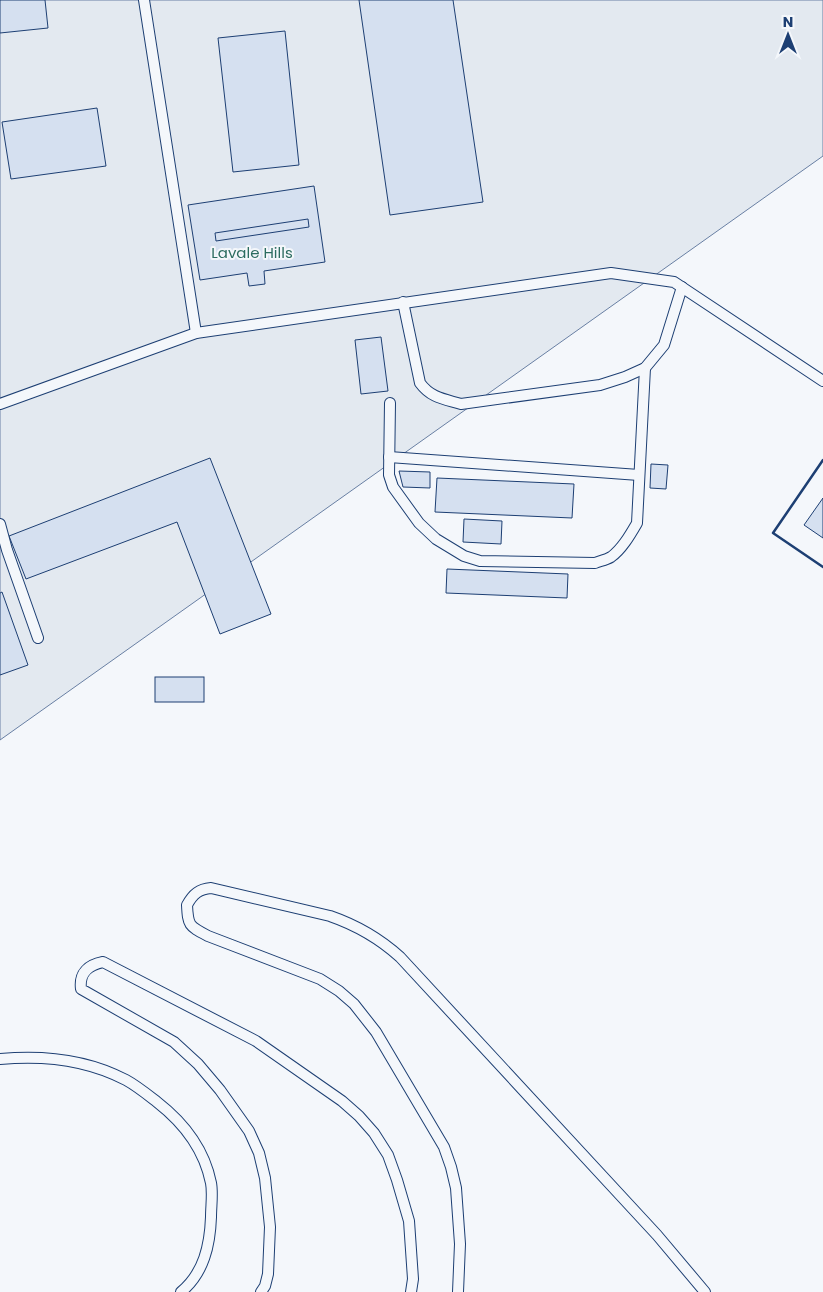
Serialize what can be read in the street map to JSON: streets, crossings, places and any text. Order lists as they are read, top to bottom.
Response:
{
  "parks": ["Lavale Hills"],
  "north": "top"
}
